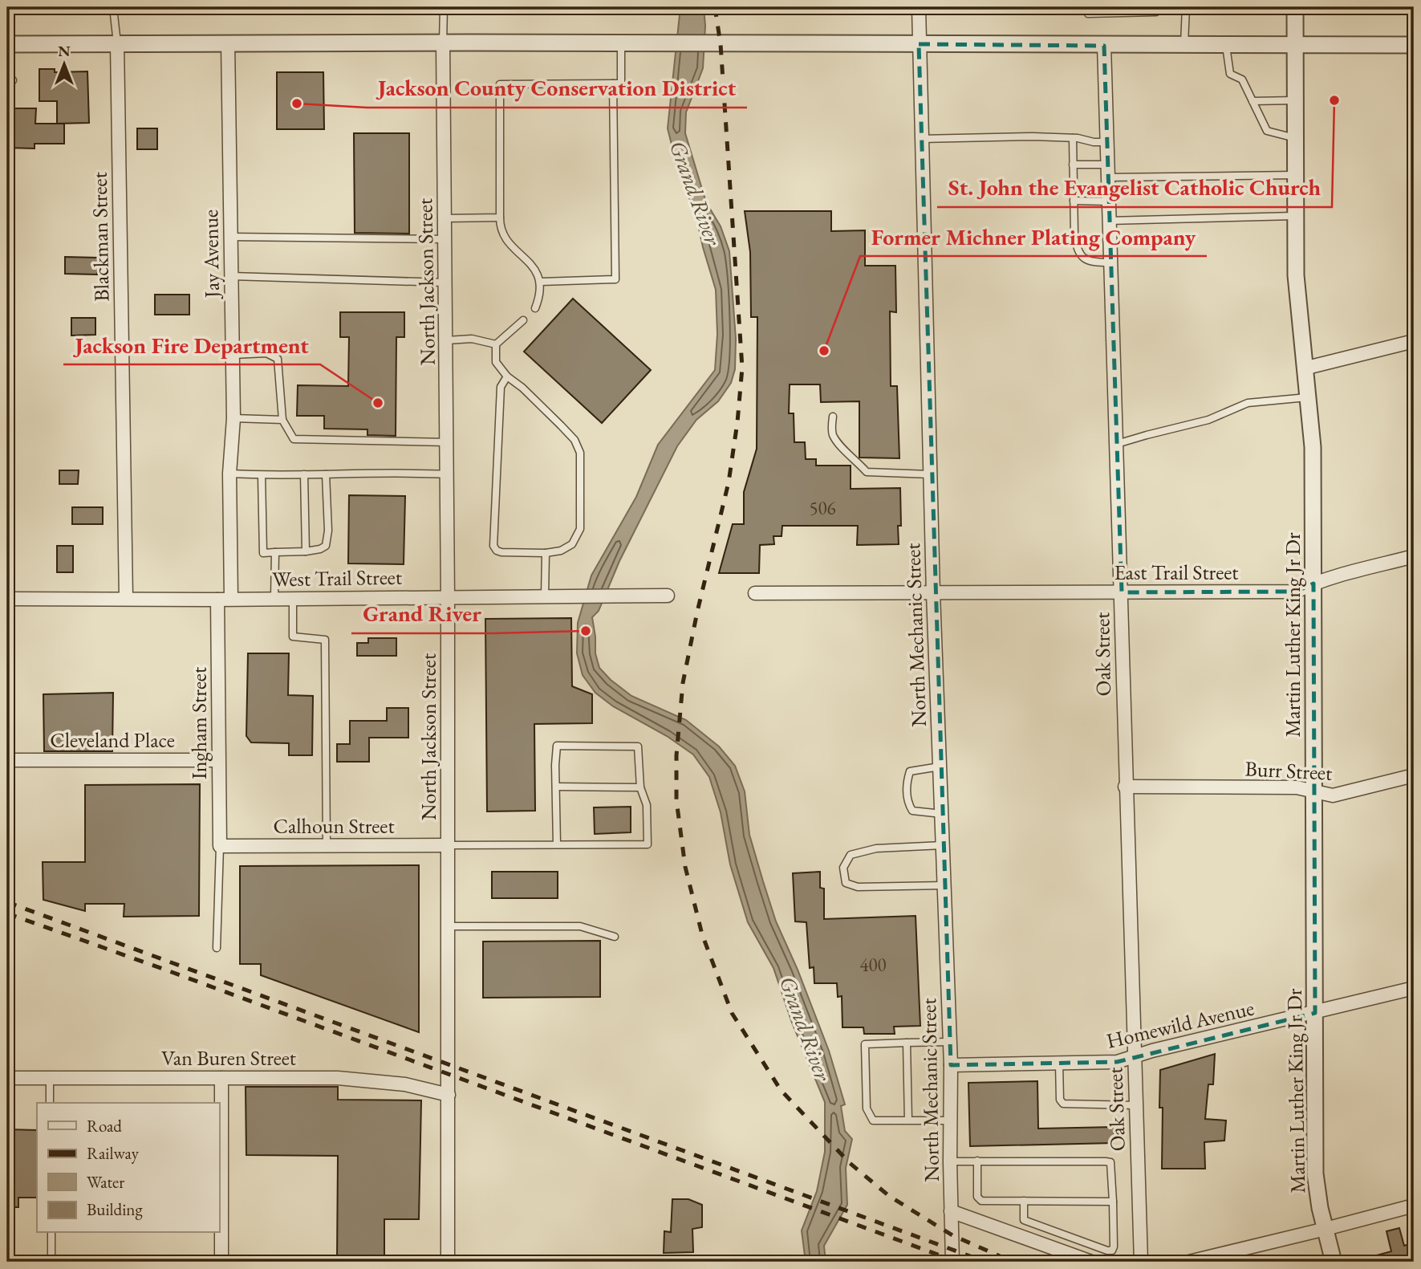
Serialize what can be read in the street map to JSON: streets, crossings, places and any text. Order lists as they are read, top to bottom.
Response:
{
  "streets": {
    "street": [
      "Blackman Street",
      "Jay Avenue",
      "North Jackson Street",
      "East Trail Street",
      "West Trail Street",
      "North Mechanic Street",
      "Martin Luther King Jr Dr",
      "Oak Street",
      "Ingham Street",
      "Cleveland Place",
      "Burr Street",
      "Calhoun Street",
      "Homewild Avenue",
      "Van Buren Street"
    ]
  },
  "crossings": [
    ["Blackman Street", "West Trail Street"],
    ["Jay Avenue", "West Trail Street"],
    ["North Jackson Street", "West Trail Street"],
    ["North Jackson Street", "Calhoun Street"],
    ["North Jackson Street", "Van Buren Street"],
    ["East Trail Street", "North Mechanic Street"],
    ["East Trail Street", "Martin Luther King Jr Dr"],
    ["East Trail Street", "Oak Street"],
    ["West Trail Street", "Ingham Street"],
    ["North Mechanic Street", "Homewild Avenue"],
    ["Martin Luther King Jr Dr", "Burr Street"],
    ["Martin Luther King Jr Dr", "Homewild Avenue"],
    ["Oak Street", "Burr Street"],
    ["Oak Street", "Homewild Avenue"],
    ["Ingham Street", "Cleveland Place"],
    ["Ingham Street", "Calhoun Street"]
  ],
  "water": ["Grand River"],
  "places": [
    "St. John the Evangelist Catholic Church",
    "Jackson County Conservation District",
    "Former Michner Plating Company",
    "Jackson Fire Department",
    "Grand River"
  ],
  "house_numbers": ["506", "400"],
  "legend": [
    "Road",
    "Railway",
    "Water",
    "Building"
  ],
  "north": "top"
}
